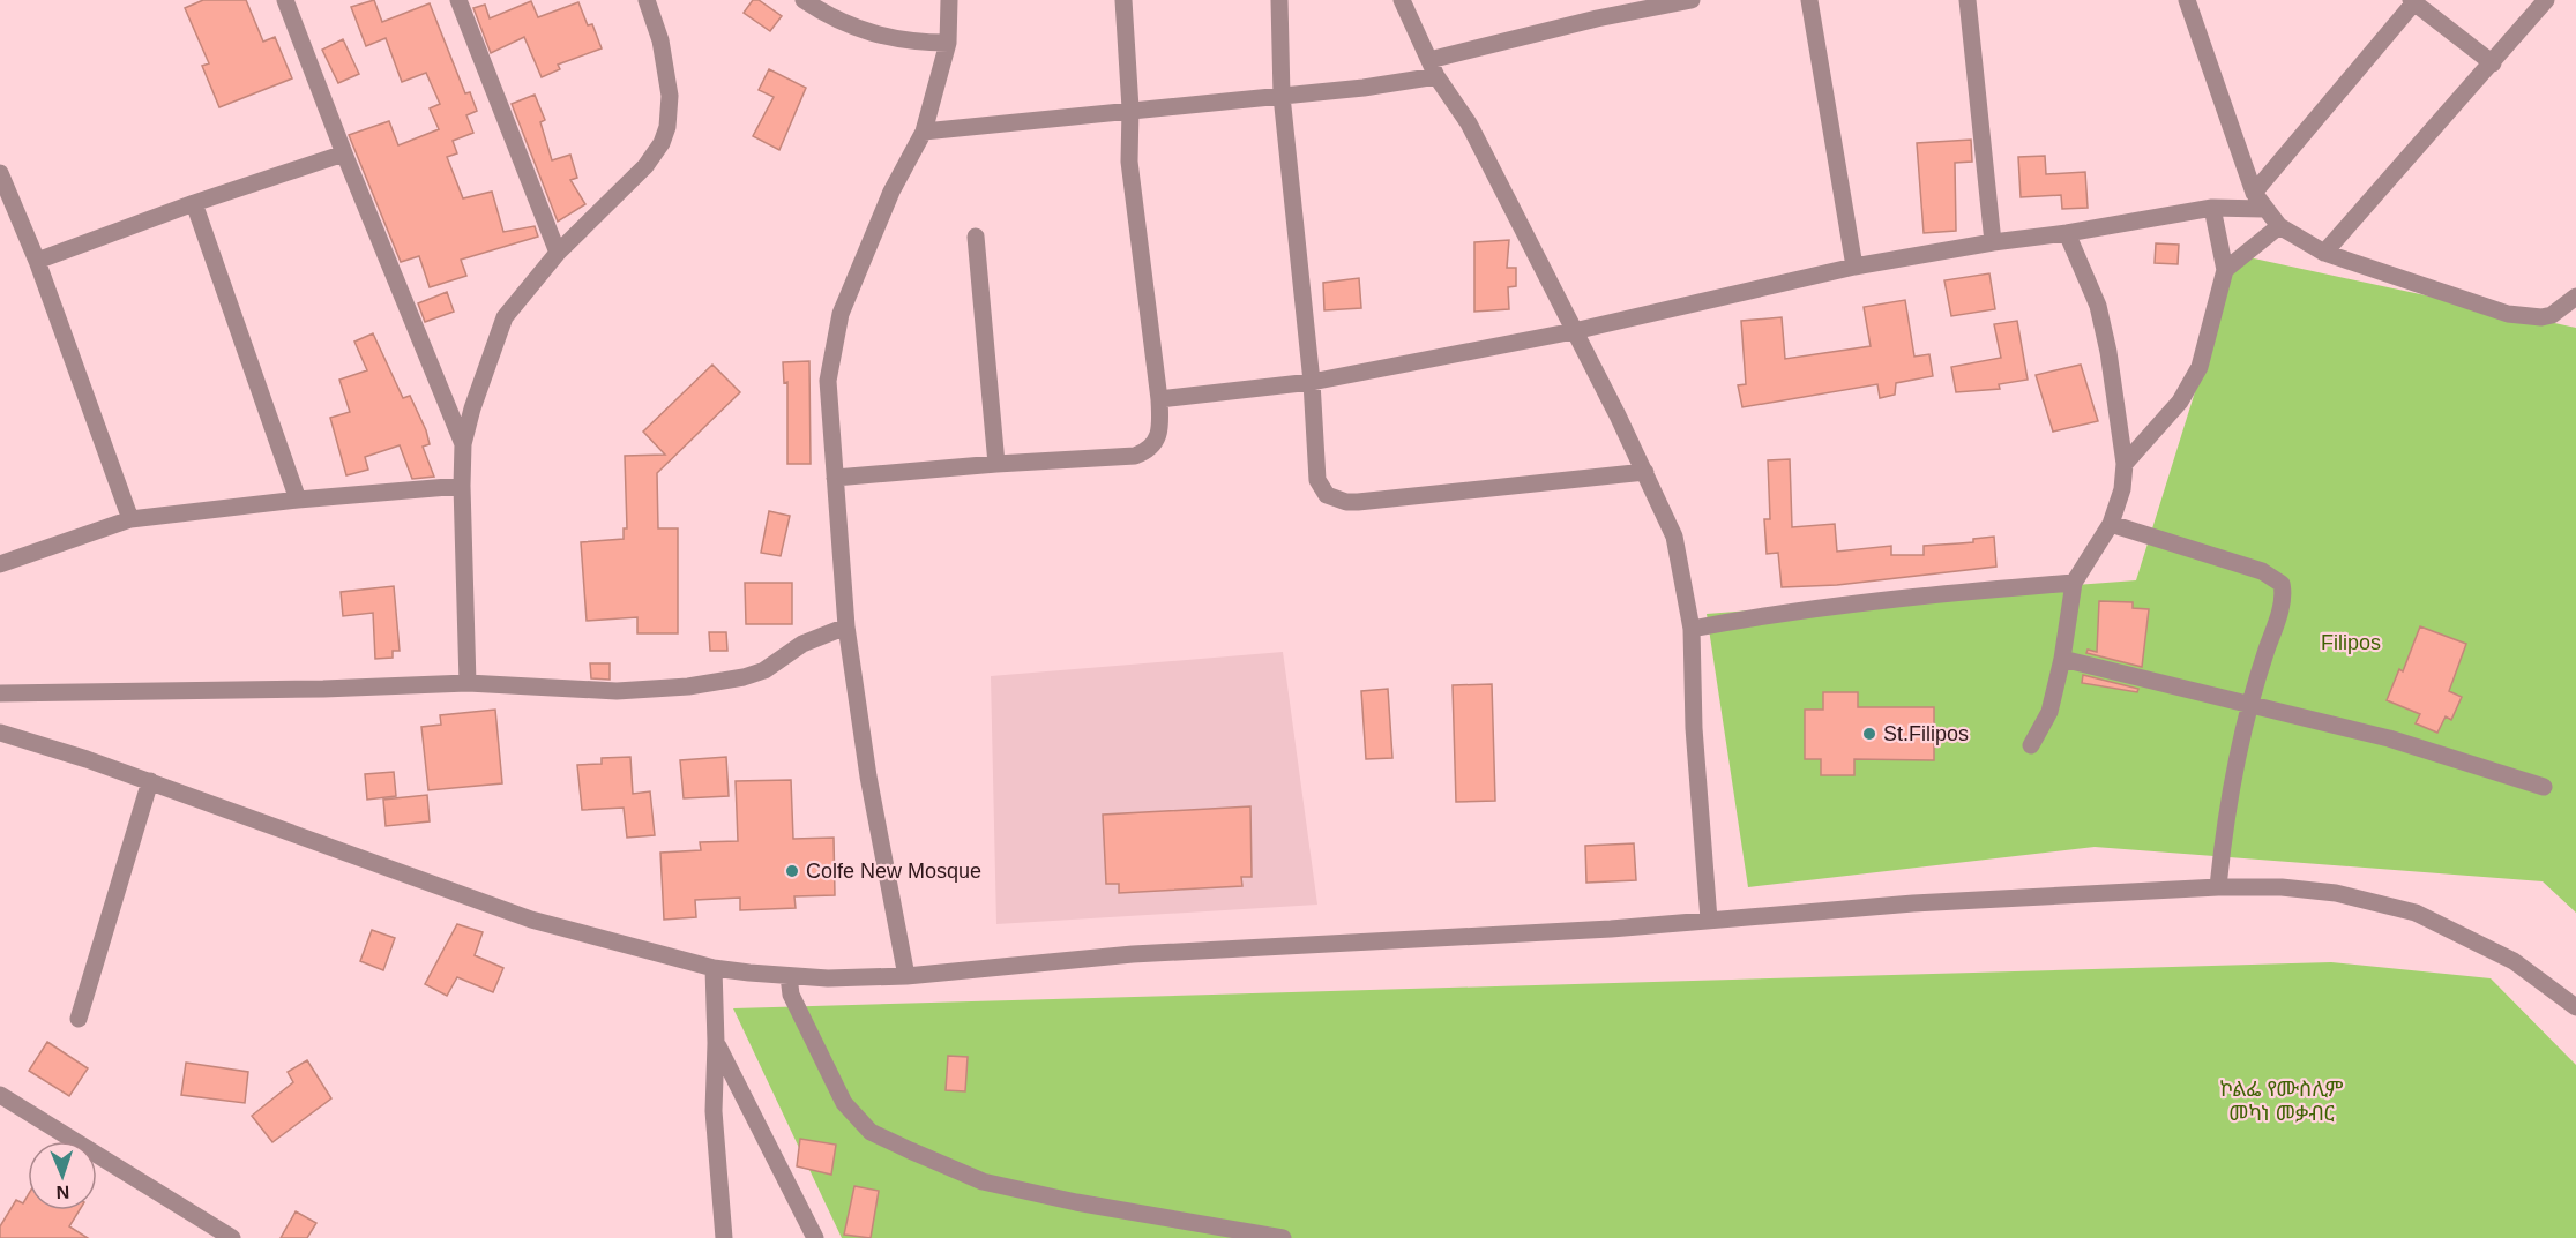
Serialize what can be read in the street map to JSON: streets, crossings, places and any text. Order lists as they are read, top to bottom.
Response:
{
  "parks": ["Filipos", "ኮልፌ የሙስሊም መካነ መቃብር"],
  "places": ["St.Filipos", "Colfe New Mosque"],
  "north": "bottom"
}
